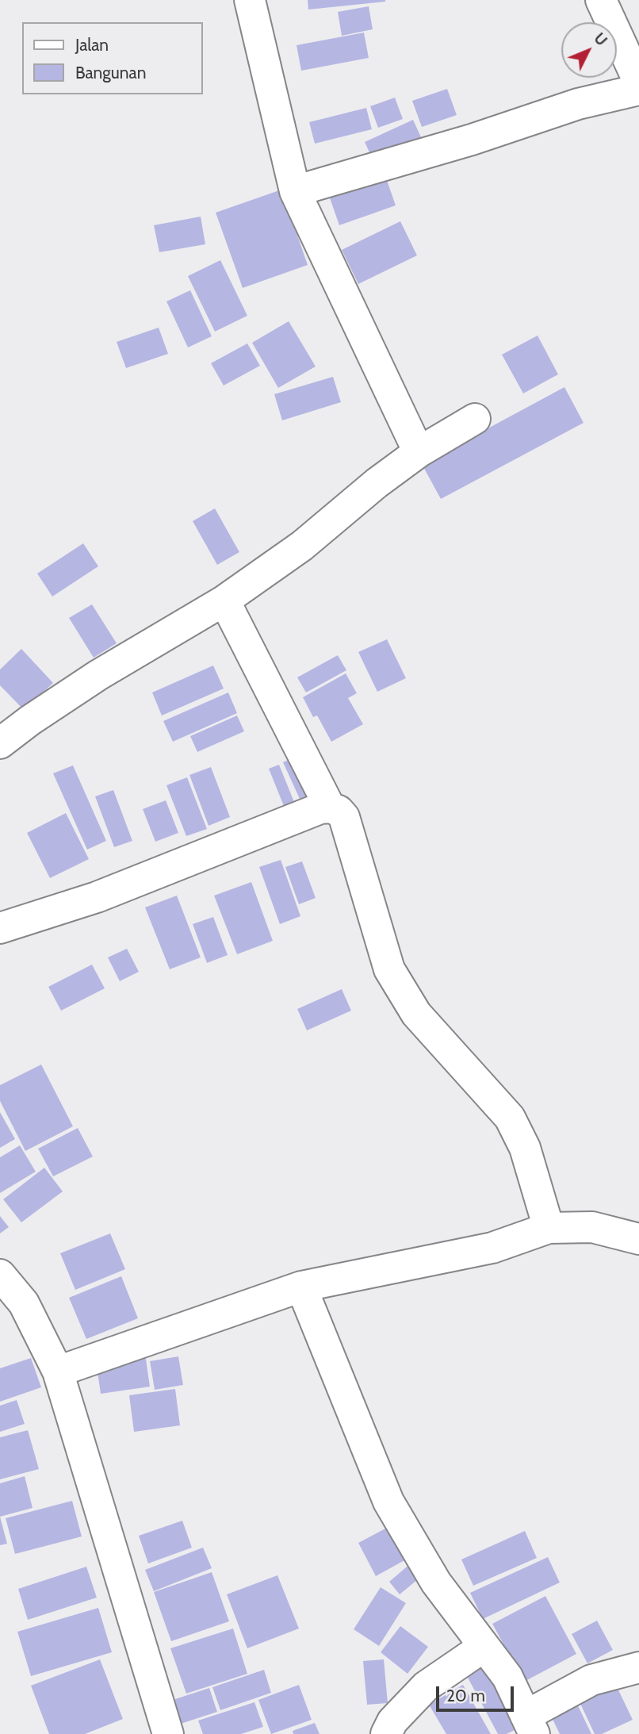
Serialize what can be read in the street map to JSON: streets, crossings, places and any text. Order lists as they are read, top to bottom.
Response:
{
  "legend": ["Jalan", "Bangunan"],
  "scale_bar": "20 m",
  "north": "top right"
}
